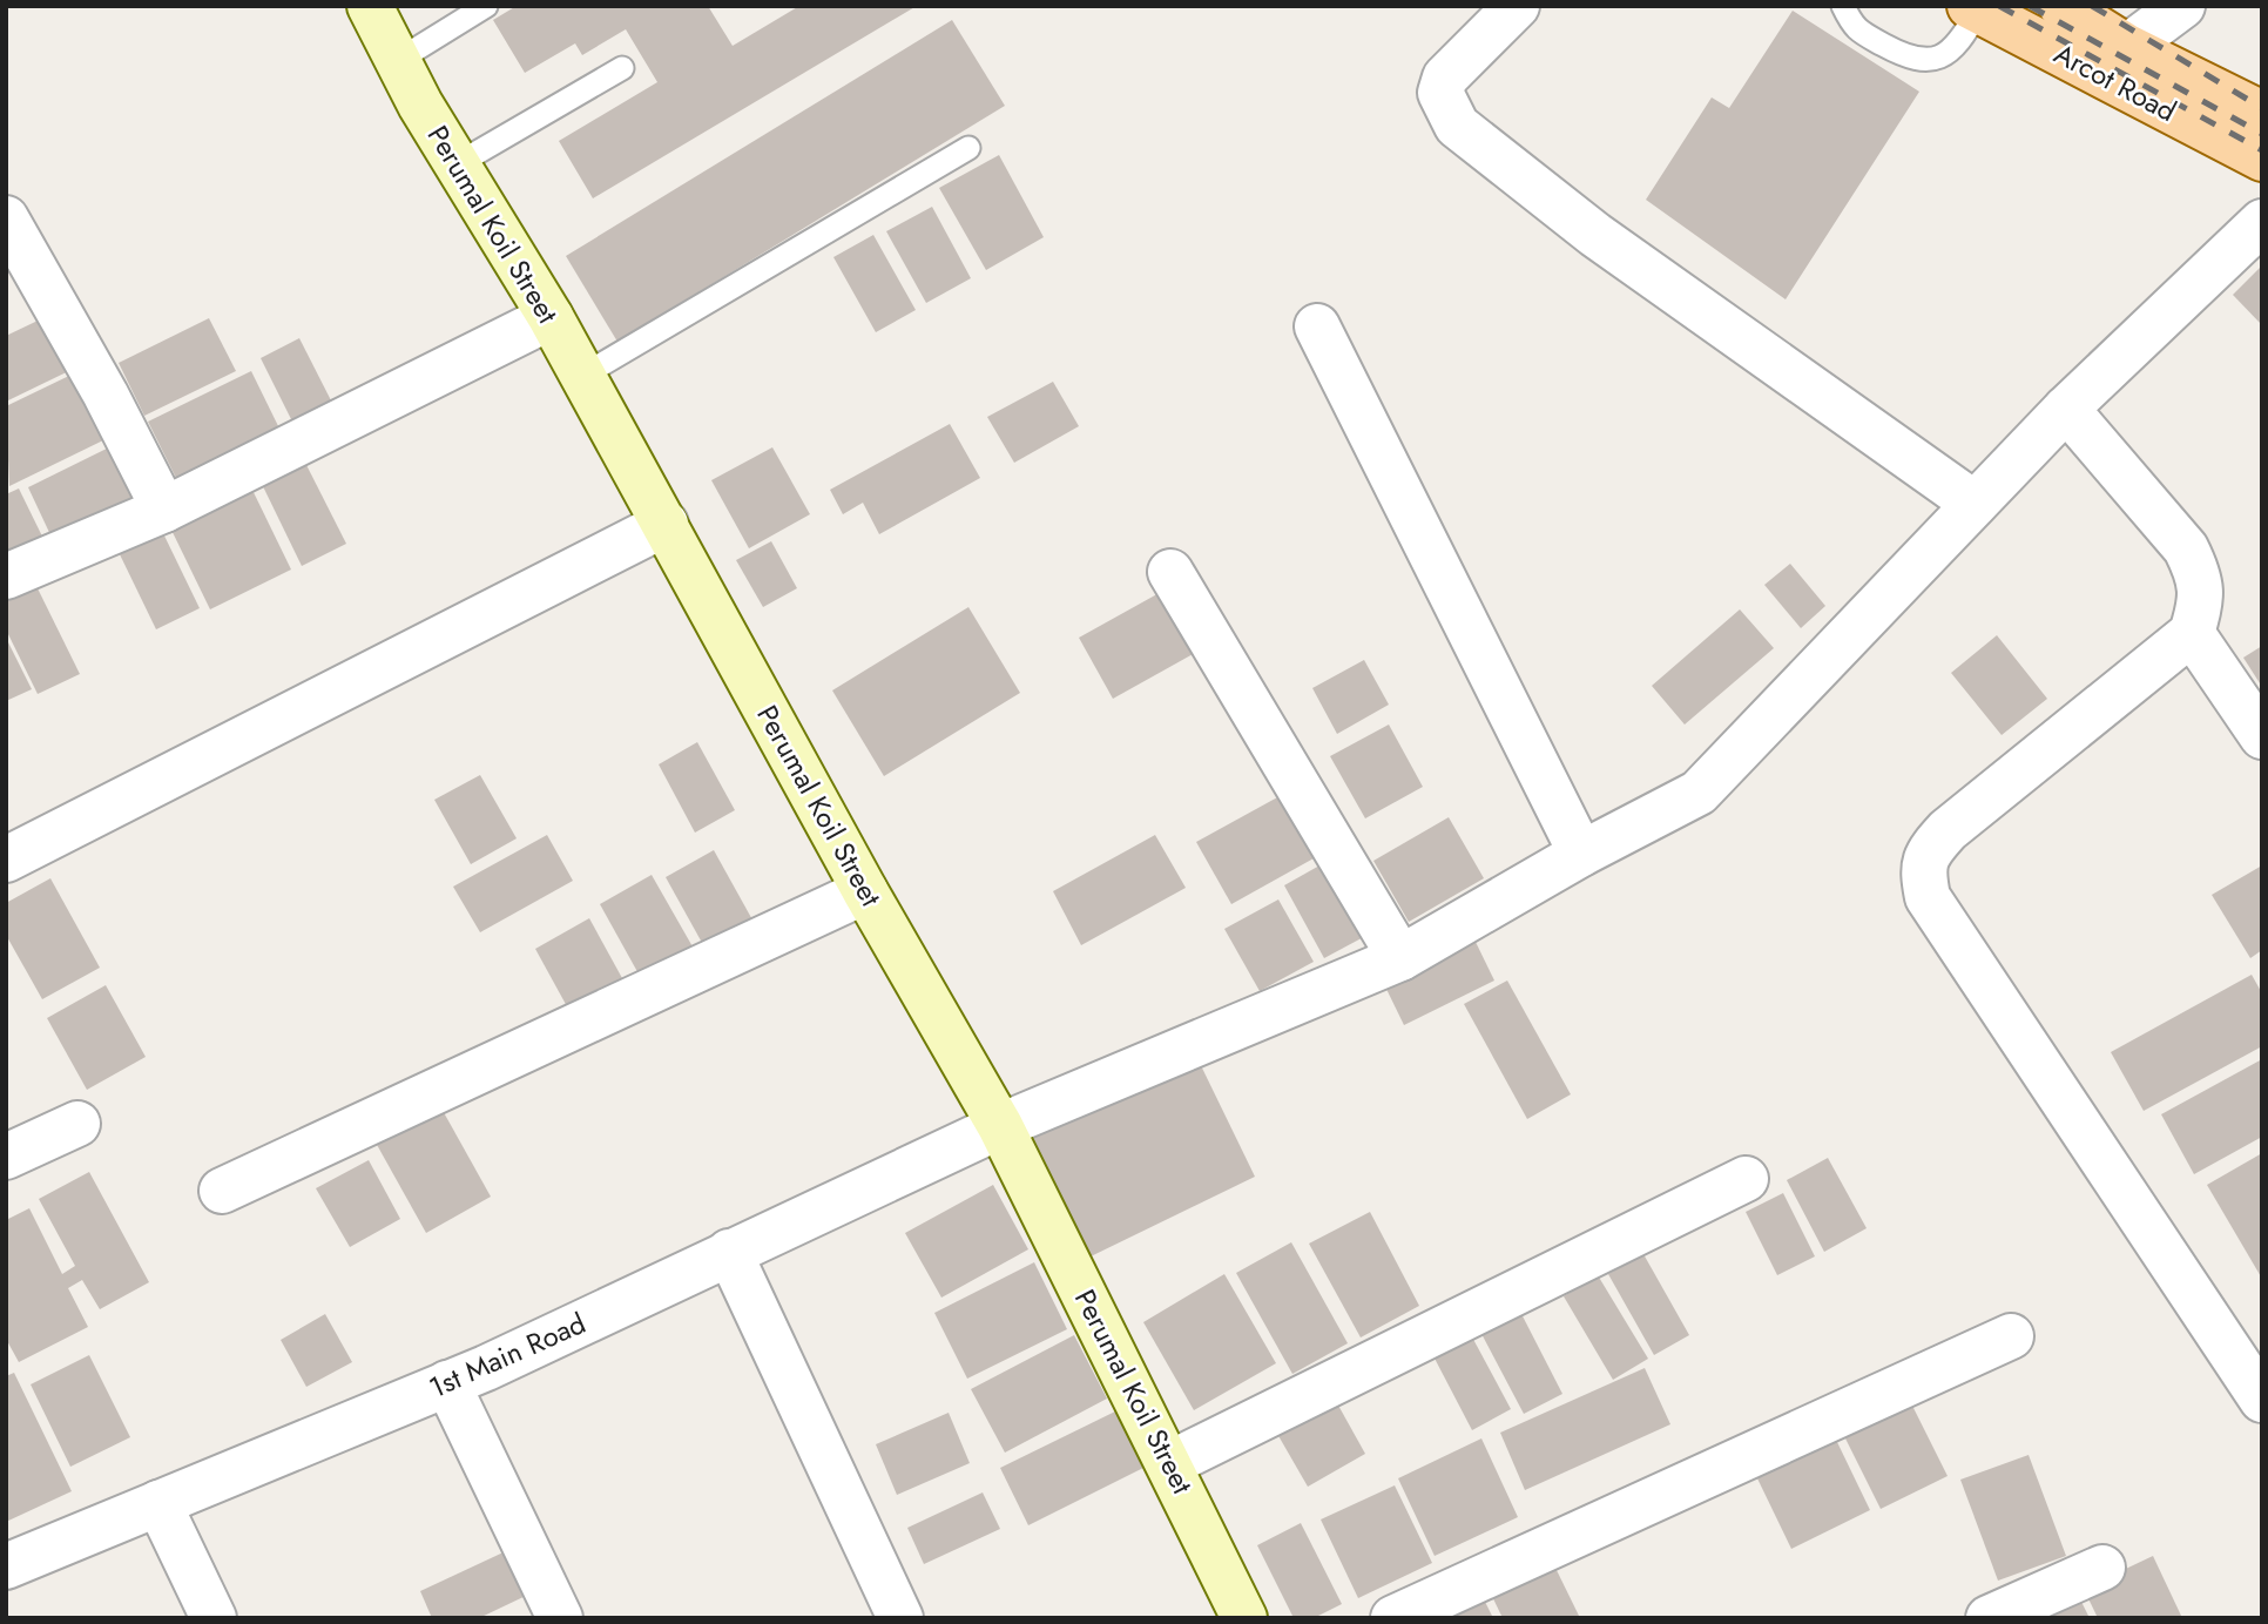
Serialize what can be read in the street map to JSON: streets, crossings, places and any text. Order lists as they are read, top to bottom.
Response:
{
  "streets": {
    "main road": ["Arcot Road"],
    "street": ["Perumal Koil Street", "1st Main Road"]
  },
  "crossings": [
    ["Perumal Koil Street", "1st Main Road"]
  ]
}
